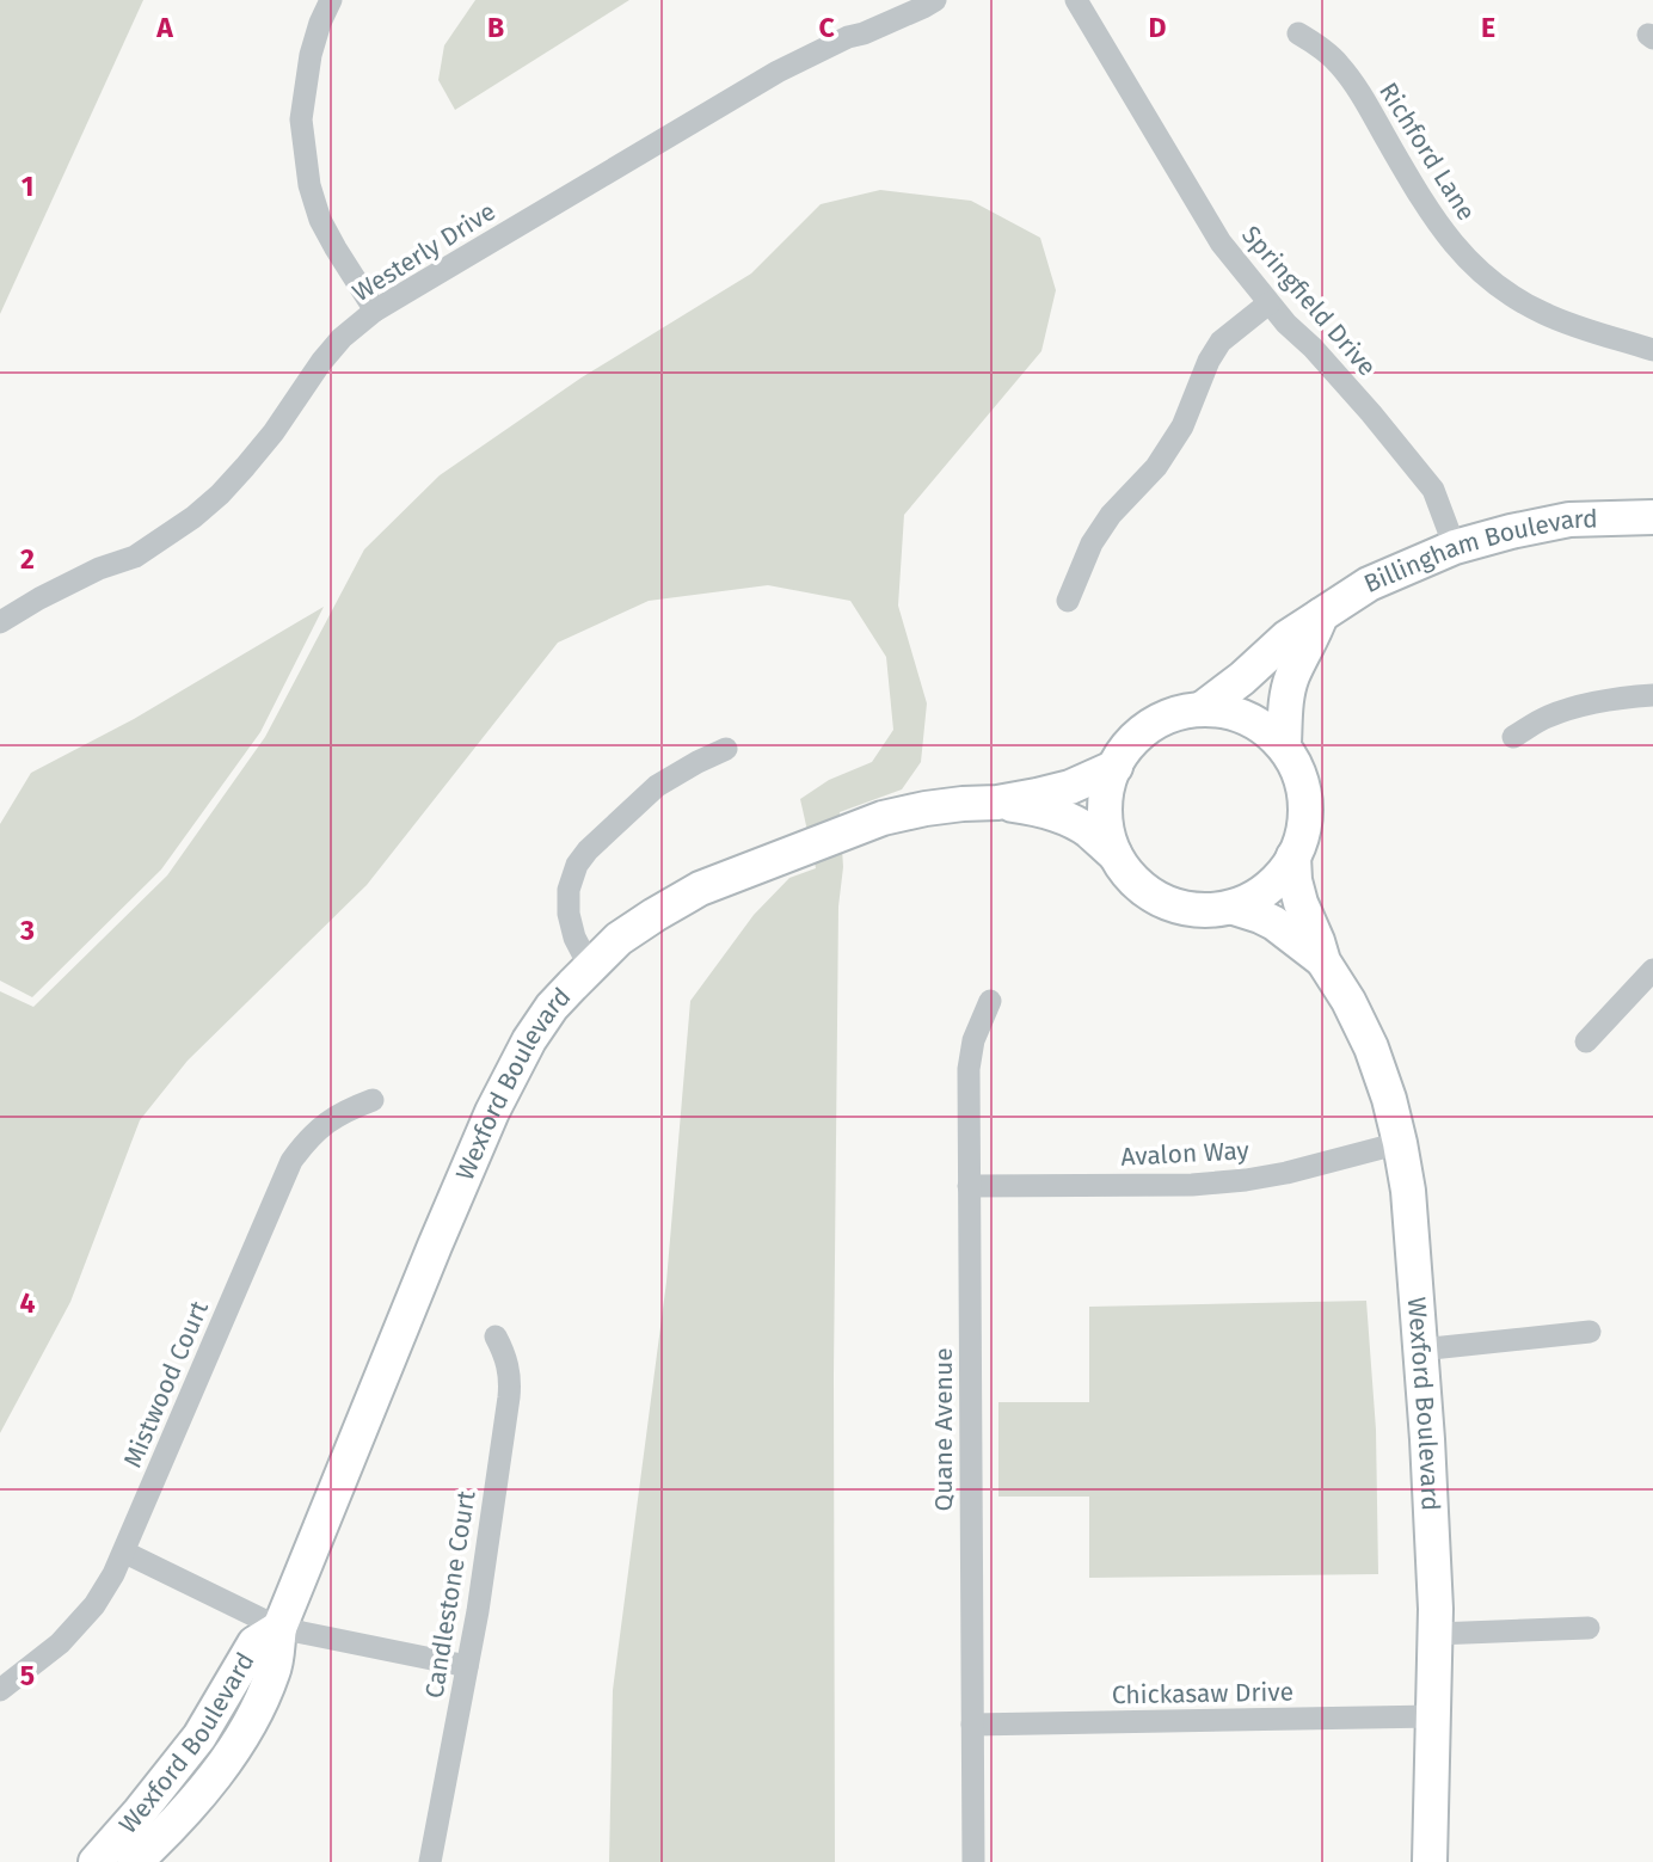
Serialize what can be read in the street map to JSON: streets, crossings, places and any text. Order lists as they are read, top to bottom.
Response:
{
  "streets": {
    "street": [
      "Richford Lane",
      "Westerly Drive",
      "Springfield Drive",
      "Billingham Boulevard",
      "Wexford Boulevard",
      "Avalon Way",
      "Mistwood Court",
      "Quane Avenue",
      "Candlestone Court",
      "Chickasaw Drive"
    ]
  },
  "crossings": [
    ["Springfield Drive", "Billingham Boulevard"],
    ["Billingham Boulevard", "Wexford Boulevard"],
    ["Wexford Boulevard", "Avalon Way"],
    ["Wexford Boulevard", "Chickasaw Drive"],
    ["Avalon Way", "Quane Avenue"],
    ["Quane Avenue", "Chickasaw Drive"]
  ],
  "grid": {
    "columns": [
      "A",
      "B",
      "C",
      "D",
      "E"
    ],
    "rows": [
      "1",
      "2",
      "3",
      "4",
      "5"
    ]
  }
}
